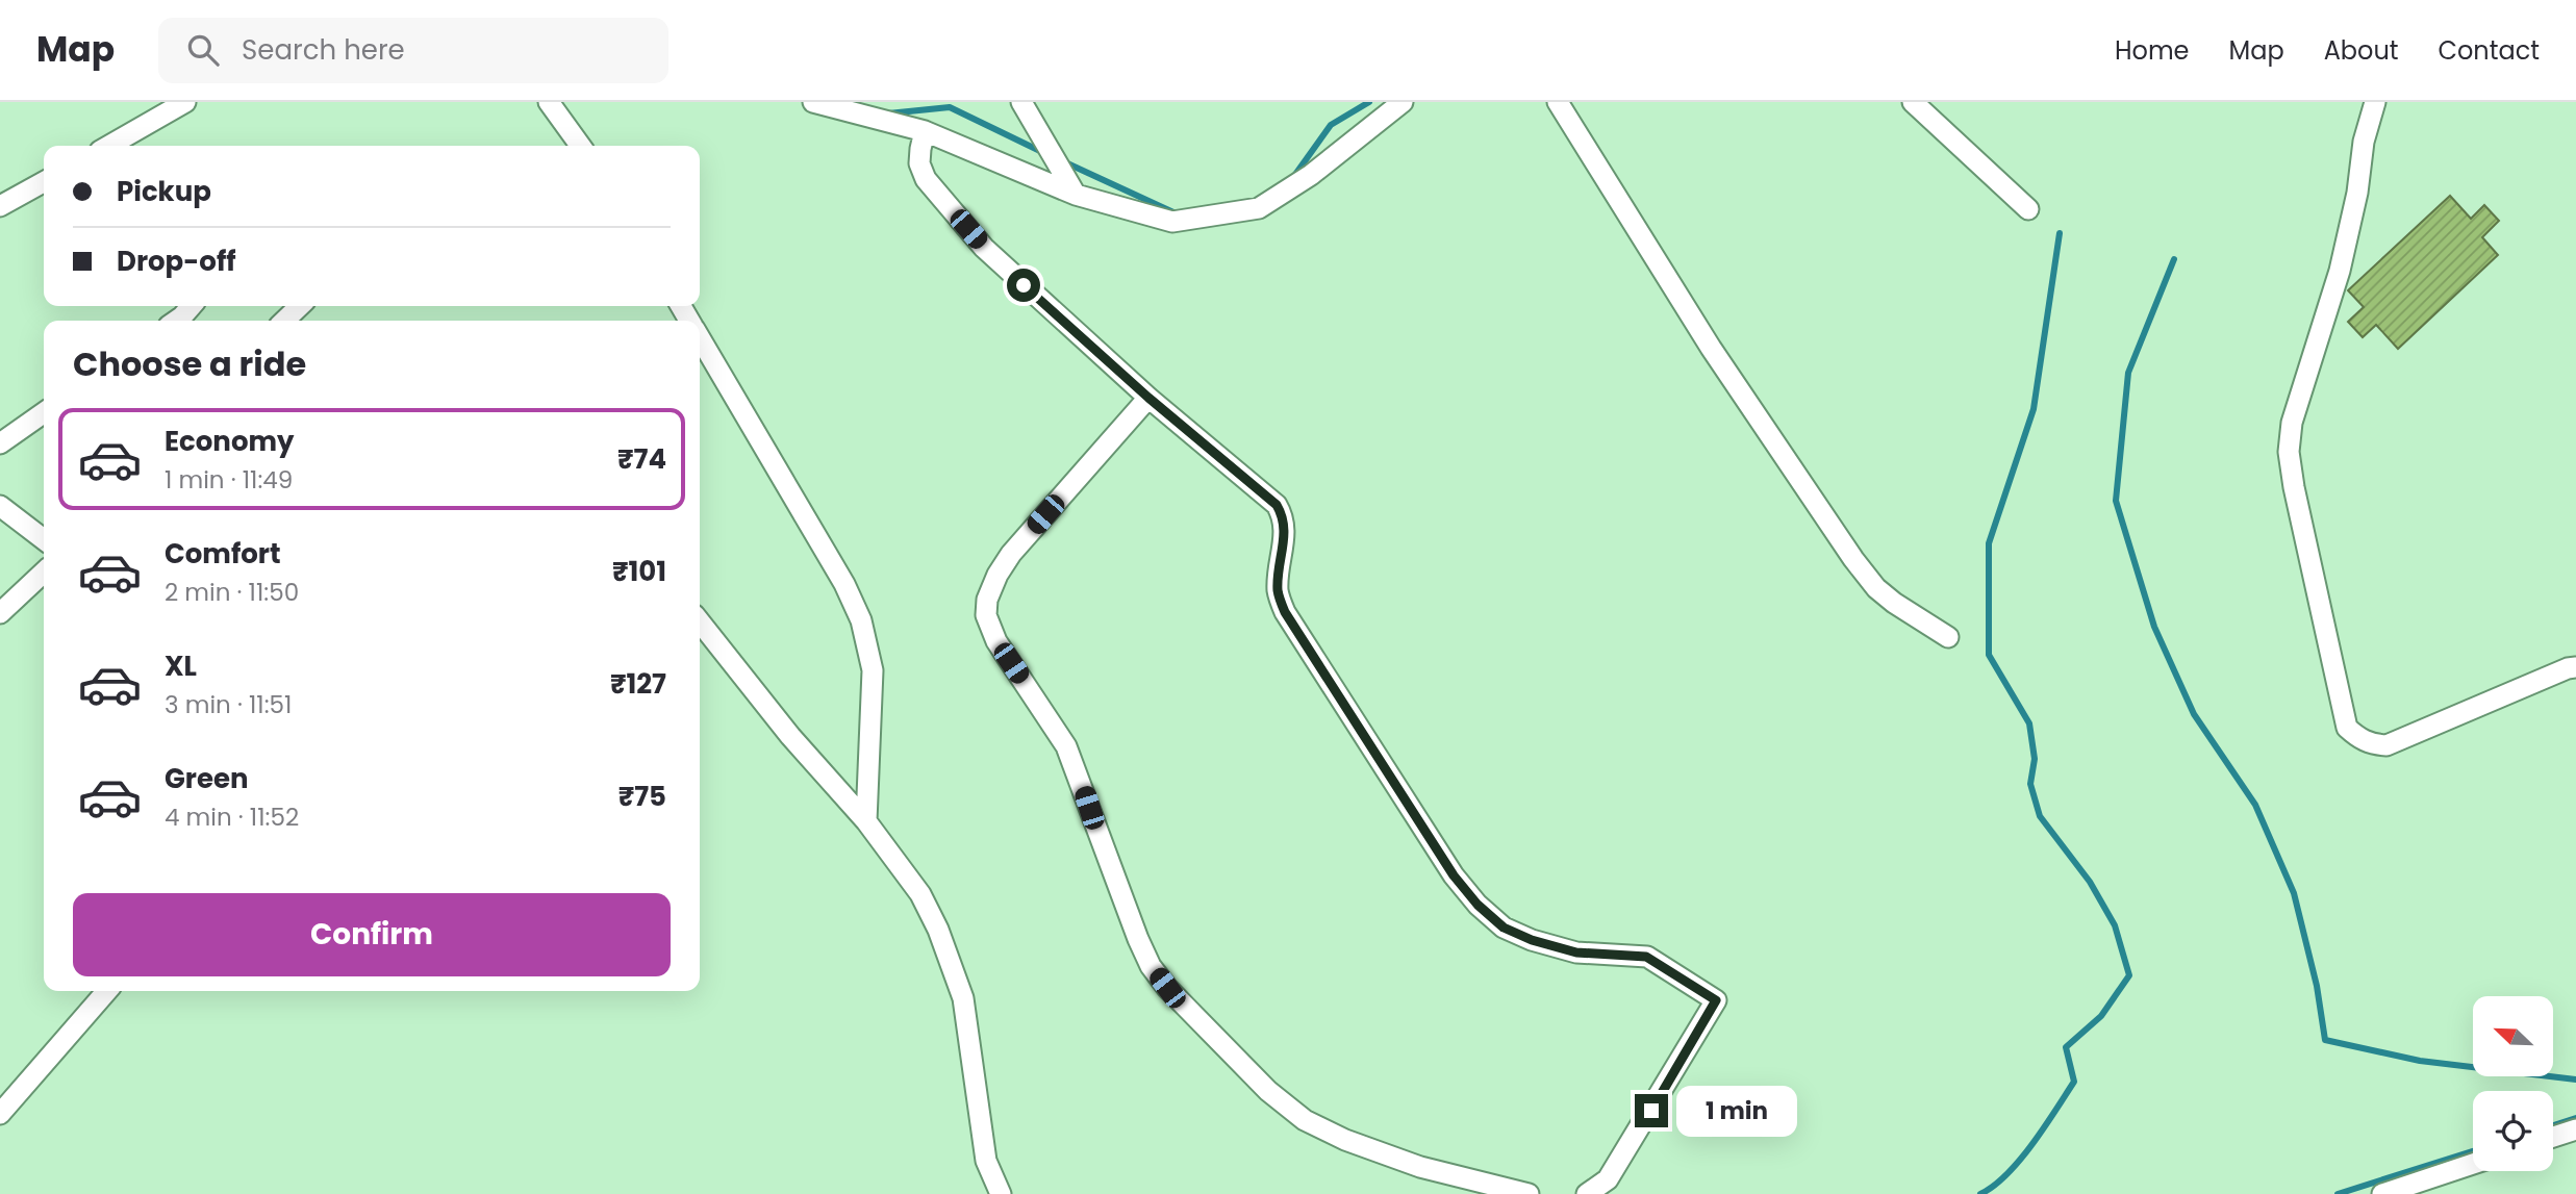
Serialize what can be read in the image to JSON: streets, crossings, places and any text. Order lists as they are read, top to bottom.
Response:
{
  "north": "top left",
  "page": {
    "header": "Map",
    "search": "Search here",
    "nav": [
      "Home",
      "Map",
      "About",
      "Contact"
    ],
    "banner": ["Pickup", "Drop-off"],
    "heading": "Choose a ride",
    "list": [
      {
        "name": "Economy",
        "note": "1 min · 11:49",
        "value": "₹74"
      },
      {
        "name": "Comfort",
        "note": "2 min · 11:50",
        "value": "₹101"
      },
      {
        "name": "XL",
        "note": "3 min · 11:51",
        "value": "₹127"
      },
      {
        "name": "Green",
        "note": "4 min · 11:52",
        "value": "₹75"
      }
    ],
    "buttons": "Confirm",
    "bubble": "1 min"
  }
}
